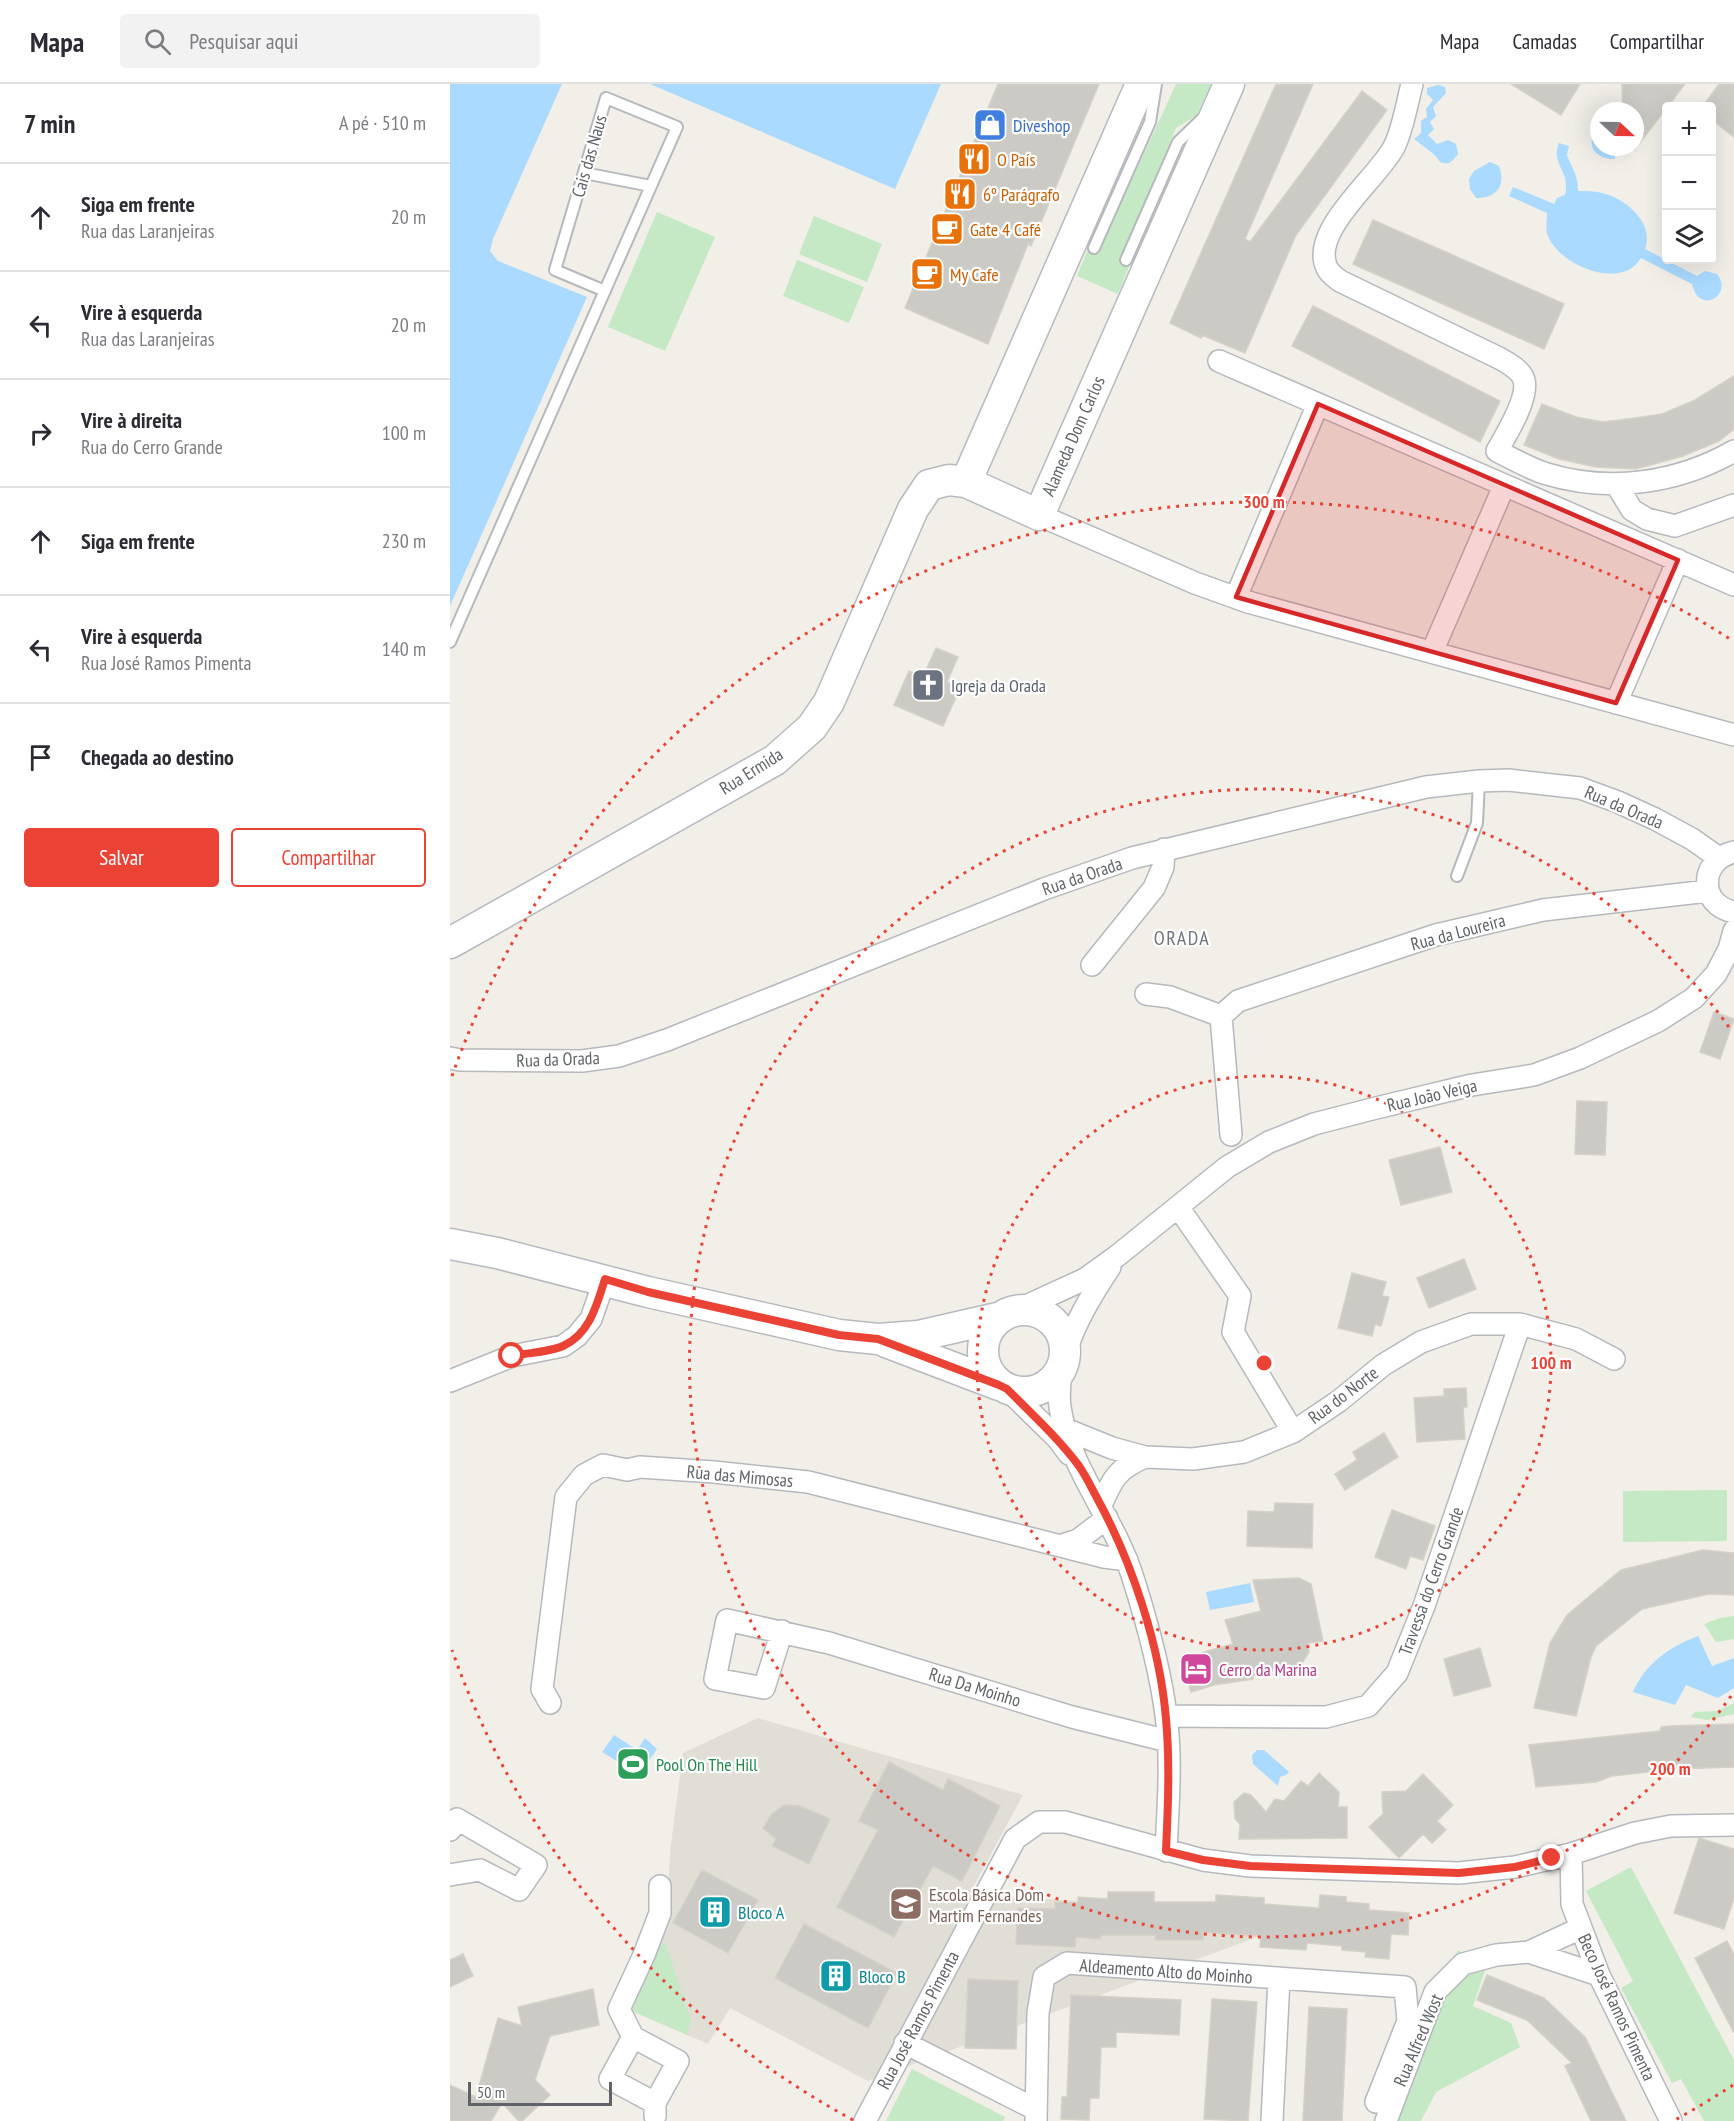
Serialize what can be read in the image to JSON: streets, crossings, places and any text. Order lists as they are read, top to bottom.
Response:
{
  "streets": {
    "street": [
      "Alameda Dom Carlos",
      "Rua Ermida",
      "Rua da Orada",
      "Rua da Loureira",
      "Rua João Veiga",
      "Rua do Norte",
      "Rua das Mimosas",
      "Travessa do Cerro Grande",
      "Rua Da Moinho",
      "Aldeamento Alto do Moinho",
      "Beco José Ramos Pimenta",
      "Rua José Ramos Pimenta",
      "Rua Alfred Wost"
    ],
    "lane": ["Cais das Naus"]
  },
  "crossings": [
    ["Alameda Dom Carlos", "Rua Ermida"],
    ["Rua do Norte", "Travessa do Cerro Grande"],
    ["Aldeamento Alto do Moinho", "Rua José Ramos Pimenta"],
    ["Beco José Ramos Pimenta", "Rua José Ramos Pimenta"],
    ["Beco José Ramos Pimenta", "Rua Alfred Wost"]
  ],
  "districts": ["ORADA"],
  "places": {
    "shop": ["Diveshop"],
    "restaurant": ["O País", "6º Parágrafo"],
    "cafe": ["Gate 4 Café", "My Cafe"],
    "church": ["Igreja da Orada"],
    "hotel": ["Cerro da Marina"],
    "sports": ["Pool On The Hill"],
    "school or university": ["Escola Básica Dom Martim Fernandes"],
    "building": ["Bloco A", "Bloco B"]
  },
  "scale_bar": "50 m",
  "north": "right",
  "page": {
    "header": "Mapa",
    "search": "Pesquisar aqui",
    "nav": ["Mapa", "Camadas", "Compartilhar"],
    "heading": ["7 min", "A pé · 510 m"],
    "map_buttons": ["+", "−"],
    "list": [
      ["Siga em frente", "Rua das Laranjeiras", "20 m"],
      ["Vire à esquerda", "Rua das Laranjeiras", "20 m"],
      ["Vire à direita", "Rua do Cerro Grande", "100 m"],
      ["Siga em frente", "230 m"],
      ["Vire à esquerda", "Rua José Ramos Pimenta", "140 m"],
      "Chegada ao destino"
    ],
    "buttons": ["Salvar", "Compartilhar"],
    "scale": "50 m"
  },
  "rings": ["300 m", "100 m", "200 m"]
}
